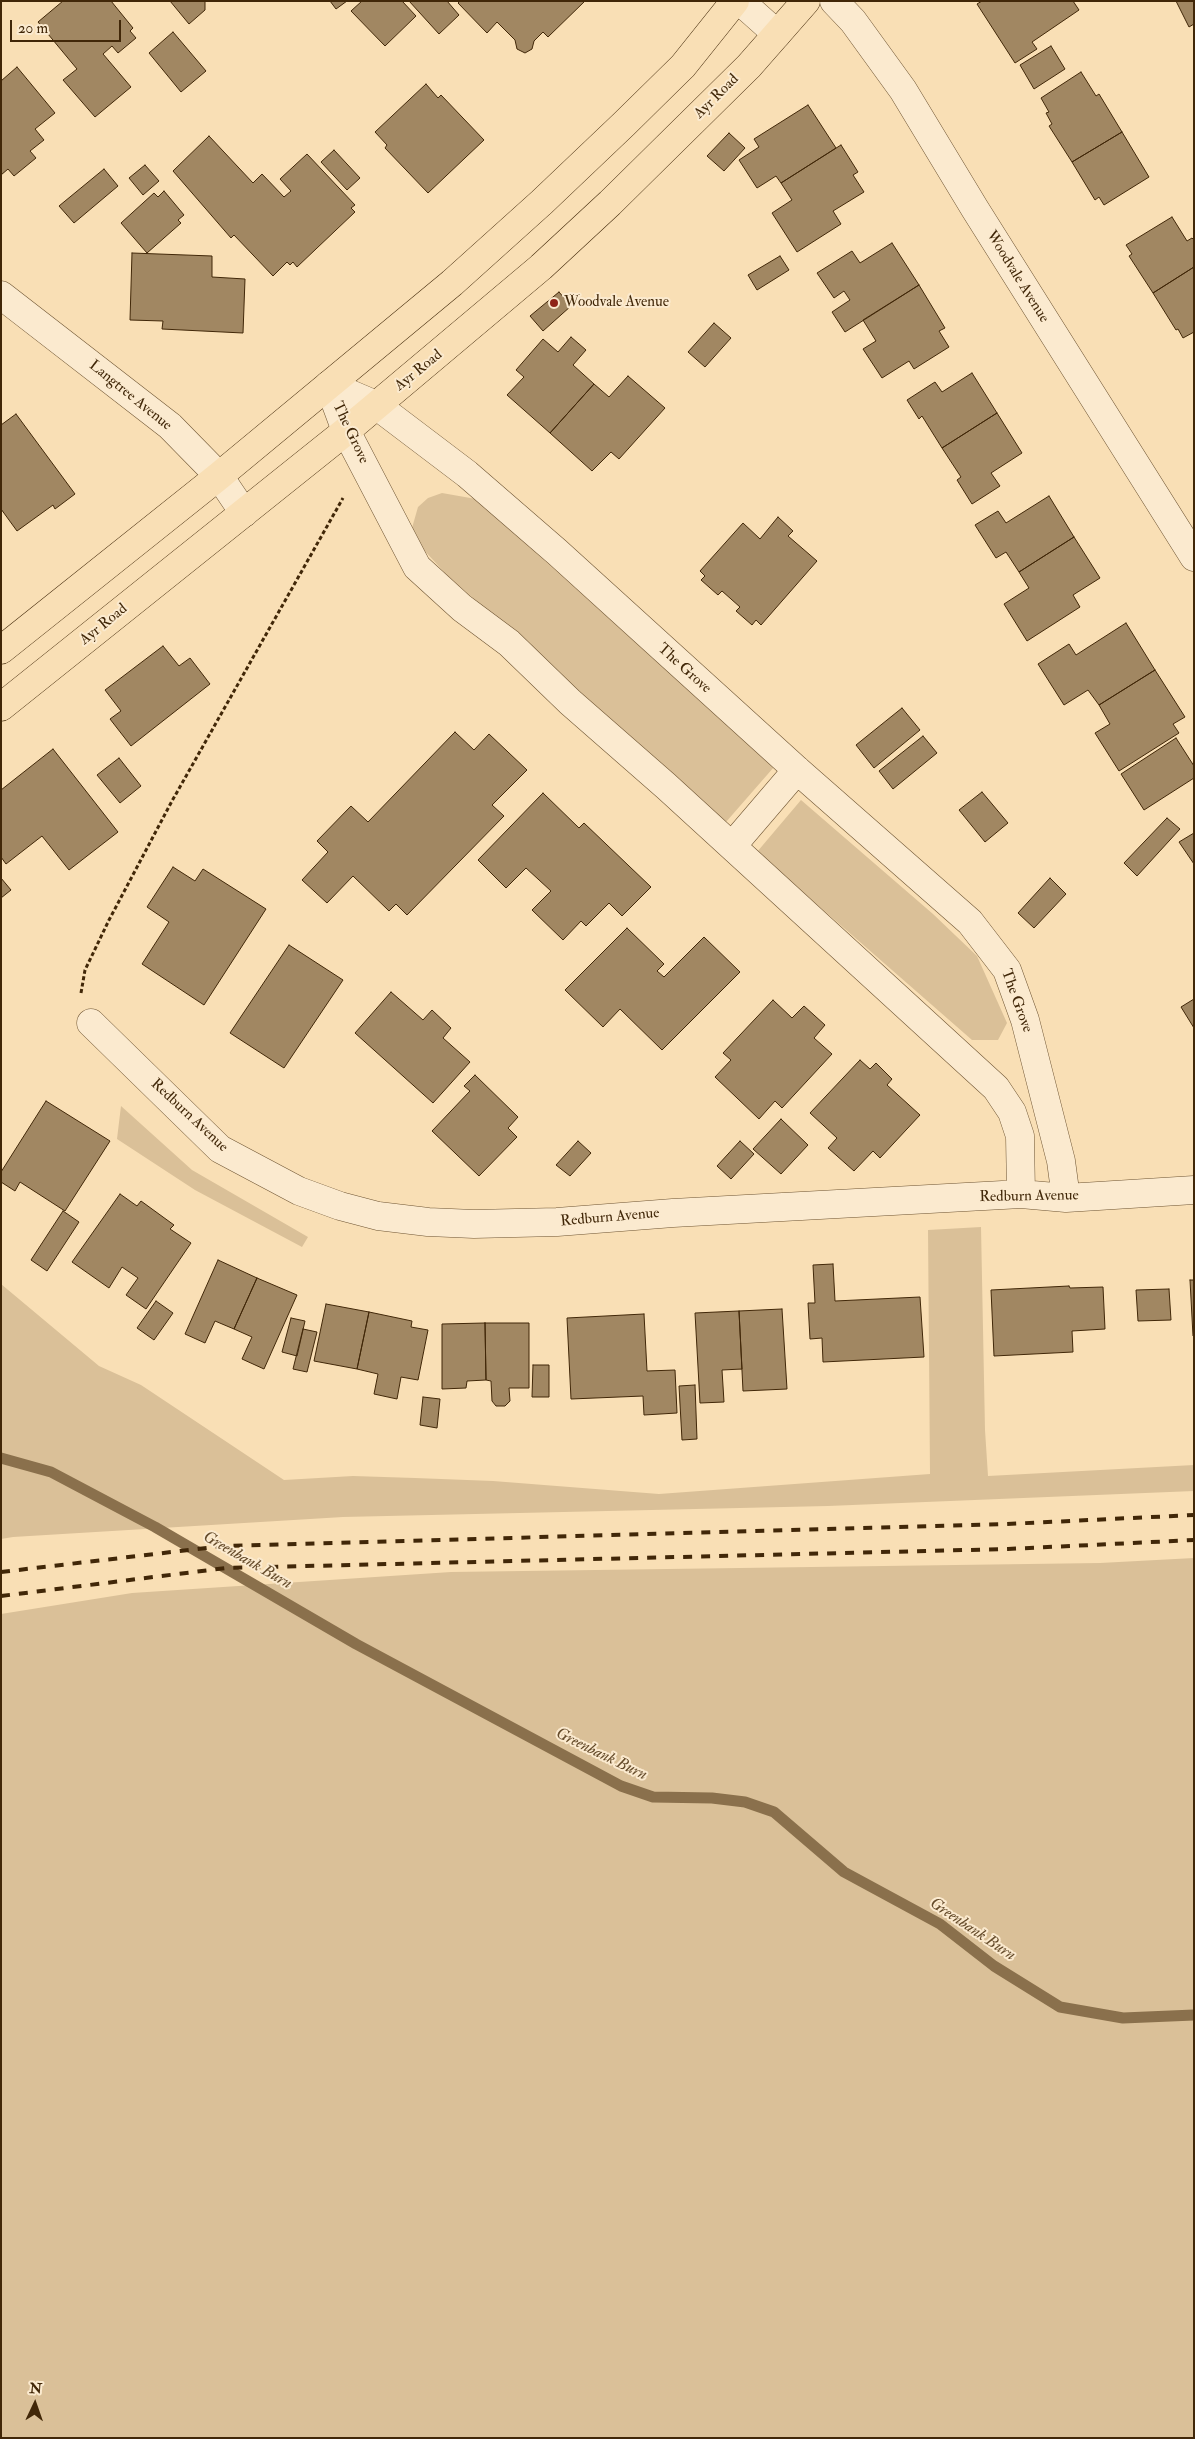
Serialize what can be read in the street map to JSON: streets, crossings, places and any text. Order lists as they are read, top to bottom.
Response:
{
  "streets": {
    "main road": ["Ayr Road"],
    "street": [
      "Woodvale Avenue",
      "Langtree Avenue",
      "The Grove",
      "Redburn Avenue"
    ]
  },
  "crossings": [
    ["Ayr Road", "Langtree Avenue"],
    ["Ayr Road", "The Grove"],
    ["The Grove", "Redburn Avenue"]
  ],
  "water": ["Greenbank Burn"],
  "places": ["Woodvale Avenue"],
  "scale_bar": "20 m",
  "north": "top"
}
